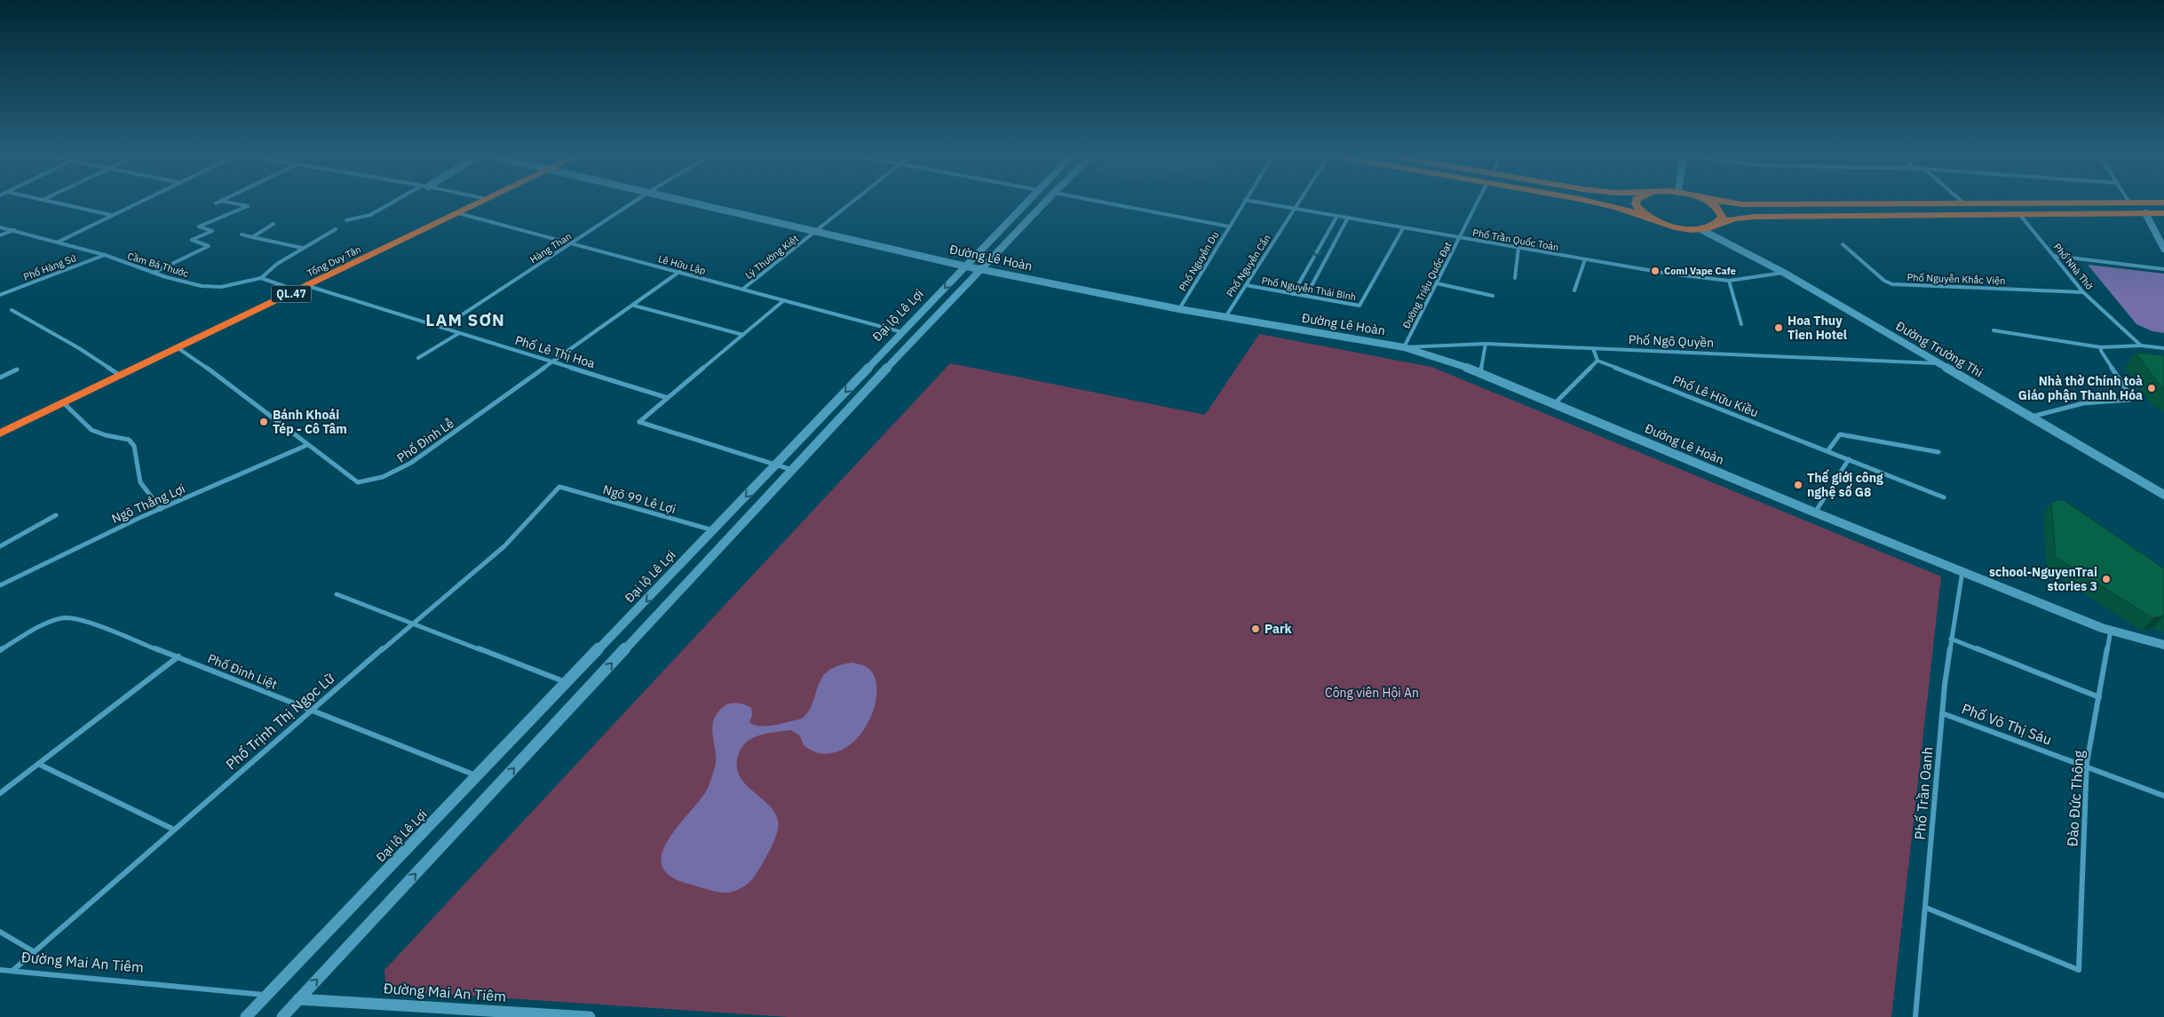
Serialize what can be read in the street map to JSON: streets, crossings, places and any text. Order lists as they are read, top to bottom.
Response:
{
  "streets": {
    "highway": ["Tống Duy Tân", "QL.47"],
    "main road": [
      "Đường Lê Hoàn",
      "Đại lộ Lê Lợi",
      "Đường Trường Thi",
      "Đường Mai An Tiêm"
    ],
    "street": [
      "Phố Trần Quốc Toản",
      "Hàng Than",
      "Lý Thường Kiệt",
      "Phố Nguyễn Du",
      "Cầm Bá Thước",
      "Lê Hữu Lập",
      "Phố Nguyễn Cẩn",
      "Phố Nhà Thờ",
      "Phố Hàng Sứ",
      "Phố Nguyễn Khắc Viện",
      "Đường Triệu Quốc Đạt",
      "Phố Nguyễn Thái Bình",
      "Phố Ngô Quyền",
      "Phố Lê Thị Hoa",
      "Phố Lê Hữu Kiều",
      "Phố Đinh Lễ",
      "Ngõ 99 Lê Lợi",
      "Ngõ Thắng Lợi",
      "Phố Đinh Liệt",
      "Phố Trịnh Thị Ngọc Lữ",
      "Phố Võ Thị Sáu",
      "Phố Trần Oanh",
      "Đào Đức Thông"
    ]
  },
  "crossings": [
    ["Phố Trần Quốc Toản", "Phố Nguyễn Cẩn"],
    ["Phố Trần Quốc Toản", "Đường Triệu Quốc Đạt"],
    ["Phố Trần Quốc Toản", "Phố Nguyễn Thái Bình"],
    ["Phố Trần Quốc Toản", "Đường Trường Thi"],
    ["Hàng Than", "Lê Hữu Lập"],
    ["Hàng Than", "Phố Lê Thị Hoa"],
    ["Lý Thường Kiệt", "Đường Lê Hoàn"],
    ["Lý Thường Kiệt", "Lê Hữu Lập"],
    ["Đường Lê Hoàn", "Phố Nguyễn Du"],
    ["Đường Lê Hoàn", "Phố Nguyễn Cẩn"],
    ["Đường Lê Hoàn", "Đường Triệu Quốc Đạt"],
    ["Đường Lê Hoàn", "Đại lộ Lê Lợi"],
    ["Đường Lê Hoàn", "Phố Ngô Quyền"],
    ["Đường Lê Hoàn", "Phố Trần Oanh"],
    ["Đường Lê Hoàn", "Đào Đức Thông"],
    ["Tống Duy Tân", "Lê Hữu Lập"],
    ["Tống Duy Tân", "Phố Lê Thị Hoa"],
    ["Tống Duy Tân", "Phố Đinh Lễ"],
    ["Cầm Bá Thước", "Phố Hàng Sứ"],
    ["Lê Hữu Lập", "Đại lộ Lê Lợi"],
    ["Lê Hữu Lập", "Phố Đinh Lễ"],
    ["Phố Nguyễn Cẩn", "Phố Nguyễn Thái Bình"],
    ["Phố Nhà Thờ", "Phố Nguyễn Khắc Viện"],
    ["Đường Triệu Quốc Đạt", "Phố Ngô Quyền"],
    ["Đại lộ Lê Lợi", "Ngõ 99 Lê Lợi"],
    ["Đại lộ Lê Lợi", "Phố Đinh Liệt"],
    ["Đại lộ Lê Lợi", "Đường Mai An Tiêm"],
    ["Phố Ngô Quyền", "Đường Trường Thi"],
    ["Phố Lê Thị Hoa", "Phố Đinh Lễ"],
    ["Phố Đinh Lễ", "Ngõ Thắng Lợi"],
    ["Ngõ 99 Lê Lợi", "Phố Trịnh Thị Ngọc Lữ"],
    ["Phố Đinh Liệt", "Phố Trịnh Thị Ngọc Lữ"],
    ["Phố Trịnh Thị Ngọc Lữ", "Đường Mai An Tiêm"],
    ["Phố Võ Thị Sáu", "Phố Trần Oanh"],
    ["Phố Võ Thị Sáu", "Đào Đức Thông"],
    ["Phố Trần Oanh", "Đào Đức Thông"]
  ],
  "districts": ["LAM SƠN"],
  "parks": ["Công viên Hội An"],
  "places": [
    "Comi Vape Cafe",
    "Hoa Thuy Tien Hotel",
    "Nhà thờ Chính toà Giáo phận Thanh Hóa",
    "Bánh Khoái Tép - Cô Tâm",
    "Thế giới công nghệ số G8",
    "school-NguyenTrai stories 3",
    "Park"
  ]
}
